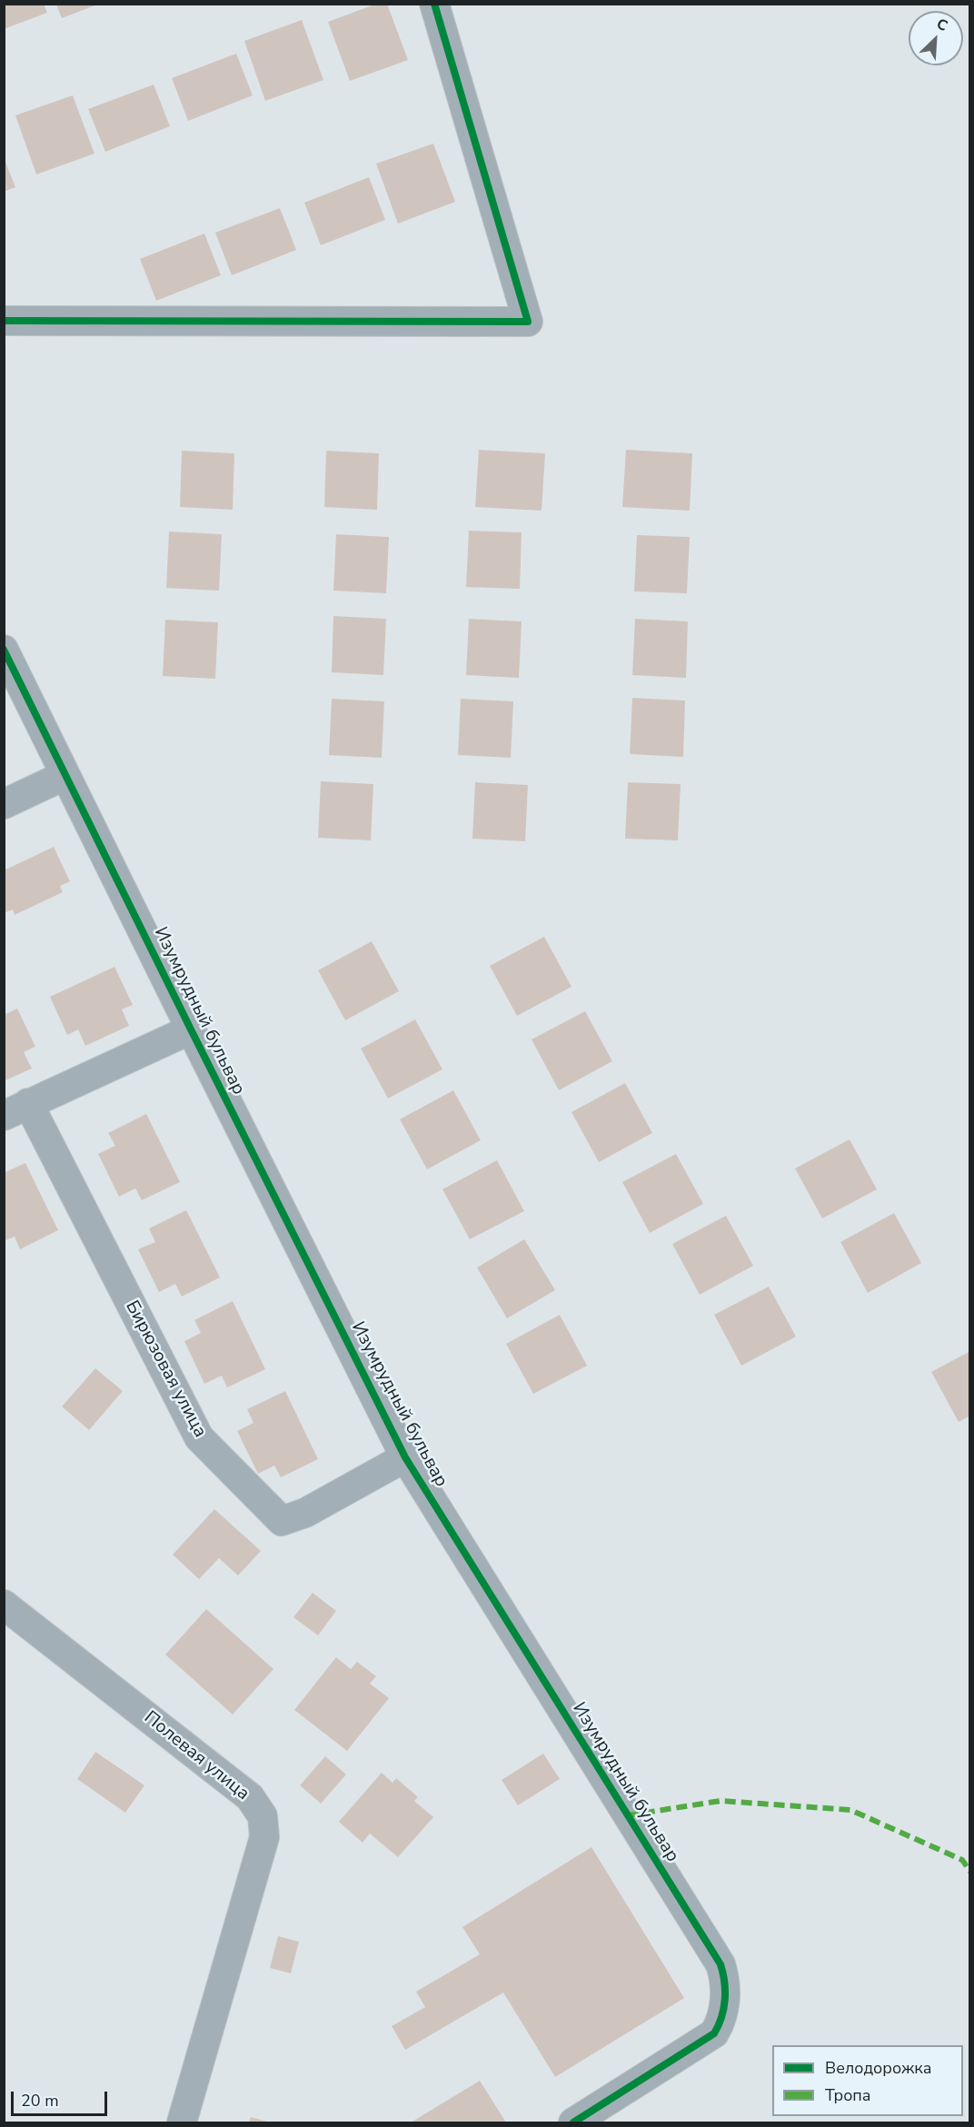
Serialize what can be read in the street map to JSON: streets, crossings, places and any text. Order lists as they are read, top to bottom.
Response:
{
  "streets": {
    "street": ["Изумрудный бульвар", "Бирюзовая улица", "Полевая улица"]
  },
  "crossings": [
    ["Изумрудный бульвар", "Бирюзовая улица"]
  ],
  "legend": ["Велодорожка", "Тропа"],
  "scale_bar": "20 m",
  "north": "top right"
}
